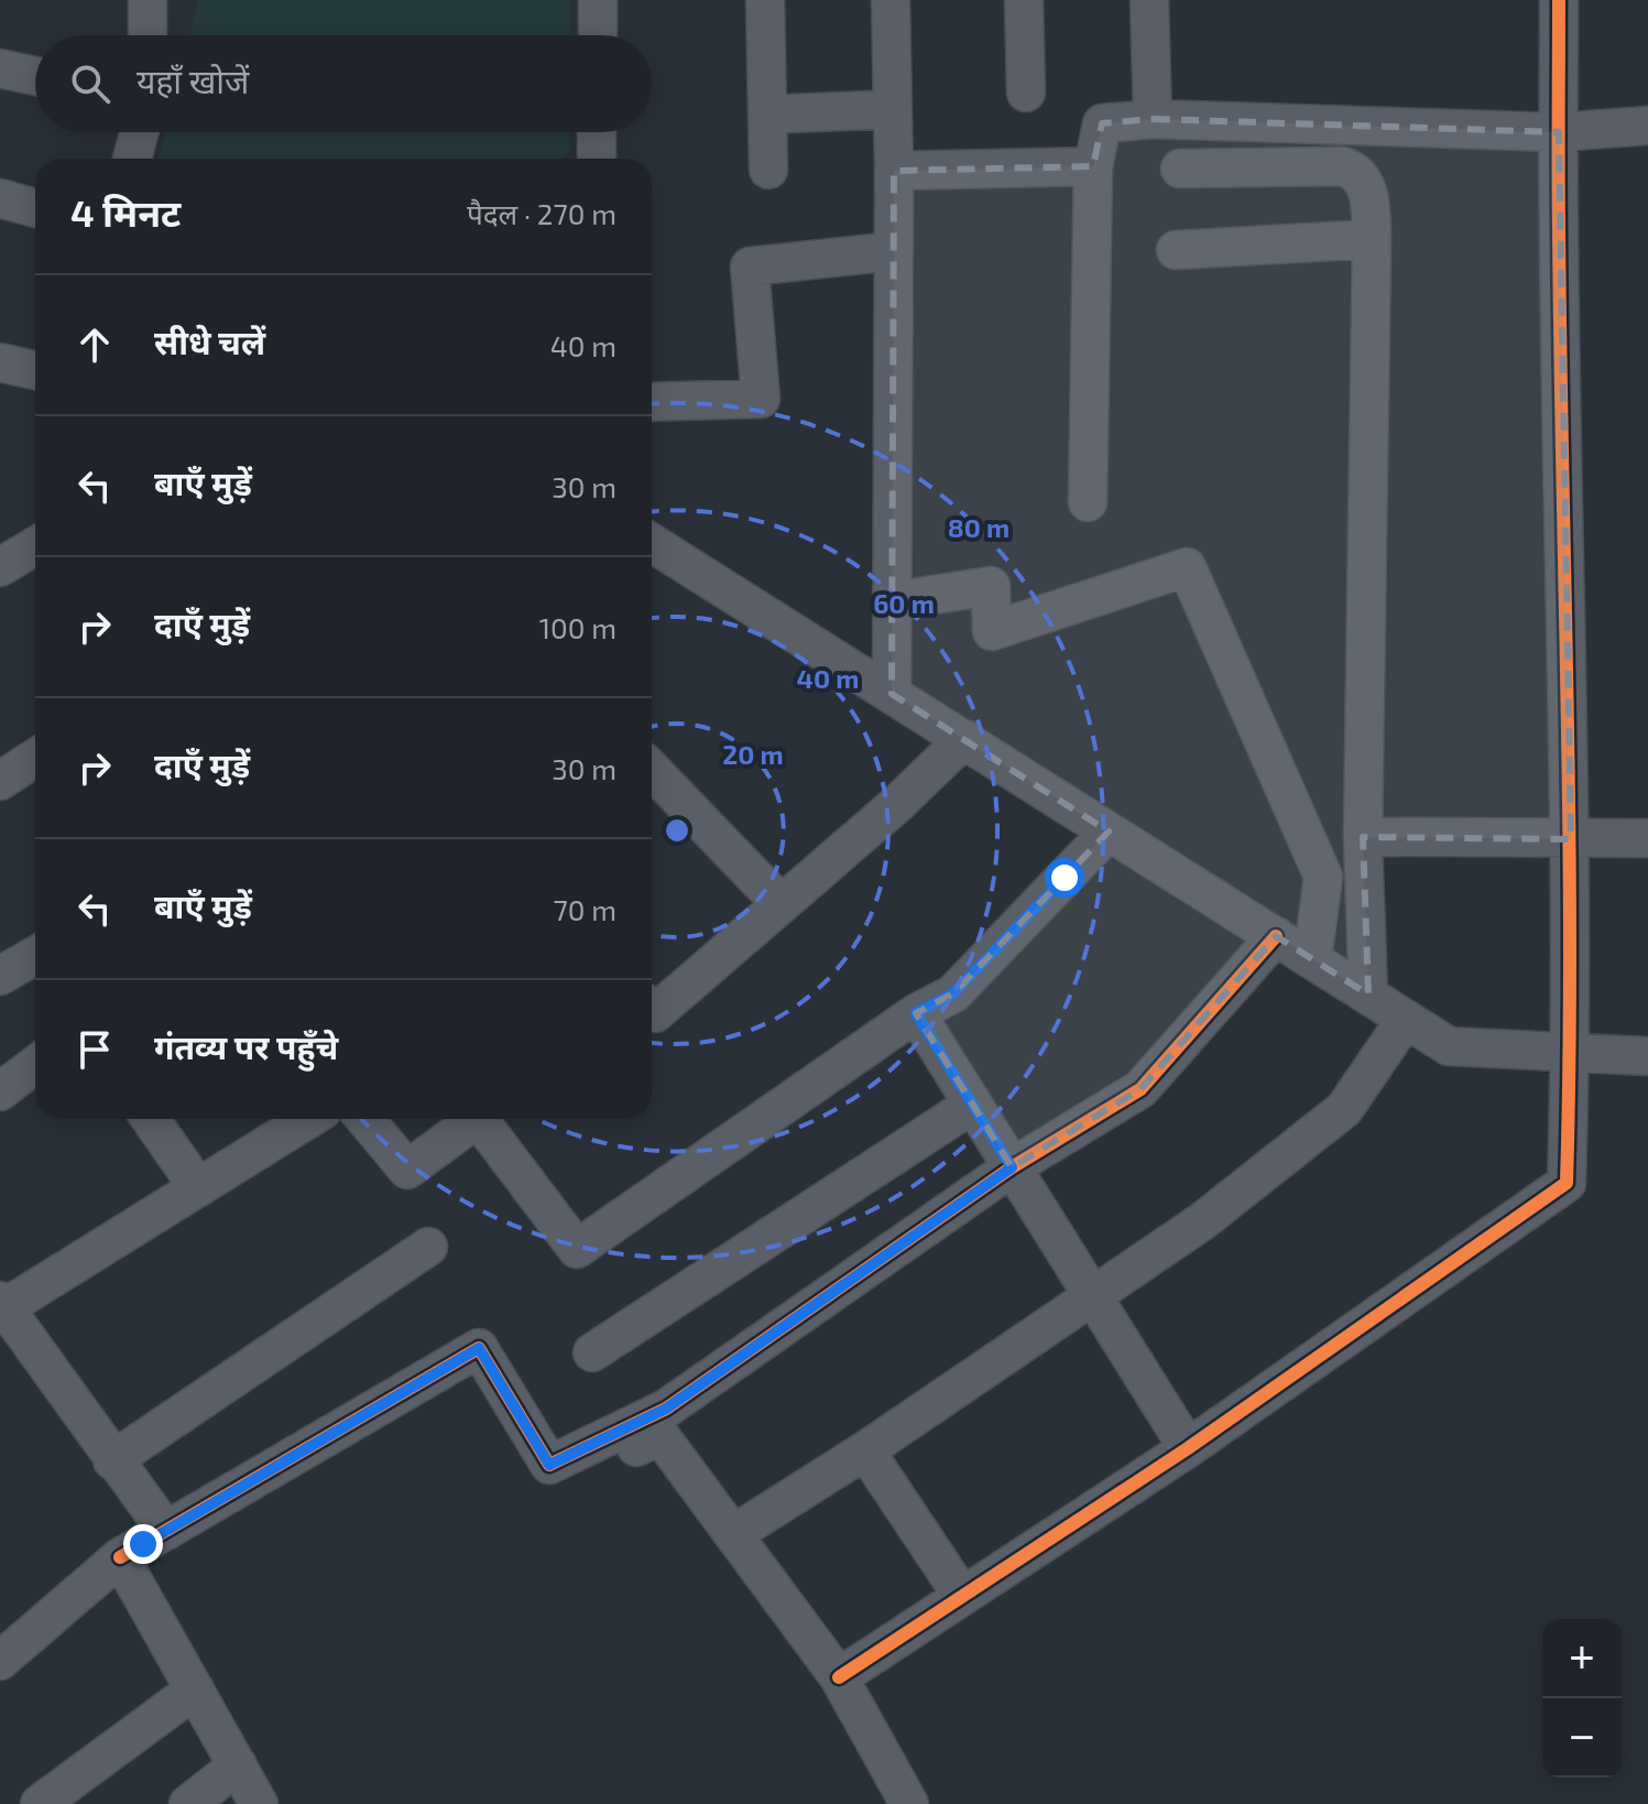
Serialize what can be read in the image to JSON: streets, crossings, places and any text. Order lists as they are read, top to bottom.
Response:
{
  "page": {
    "search": "यहाँ खोजें",
    "heading": ["4 मिनट", "पैदल · 270 m"],
    "list": [
      ["सीधे चलें", "40 m"],
      ["बाएँ मुड़ें", "30 m"],
      ["दाएँ मुड़ें", "100 m"],
      ["दाएँ मुड़ें", "30 m"],
      ["बाएँ मुड़ें", "70 m"],
      "गंतव्य पर पहुँचे"
    ],
    "map_buttons": ["+", "−"]
  },
  "rings": [
    "80 m",
    "60 m",
    "40 m",
    "20 m"
  ]
}
